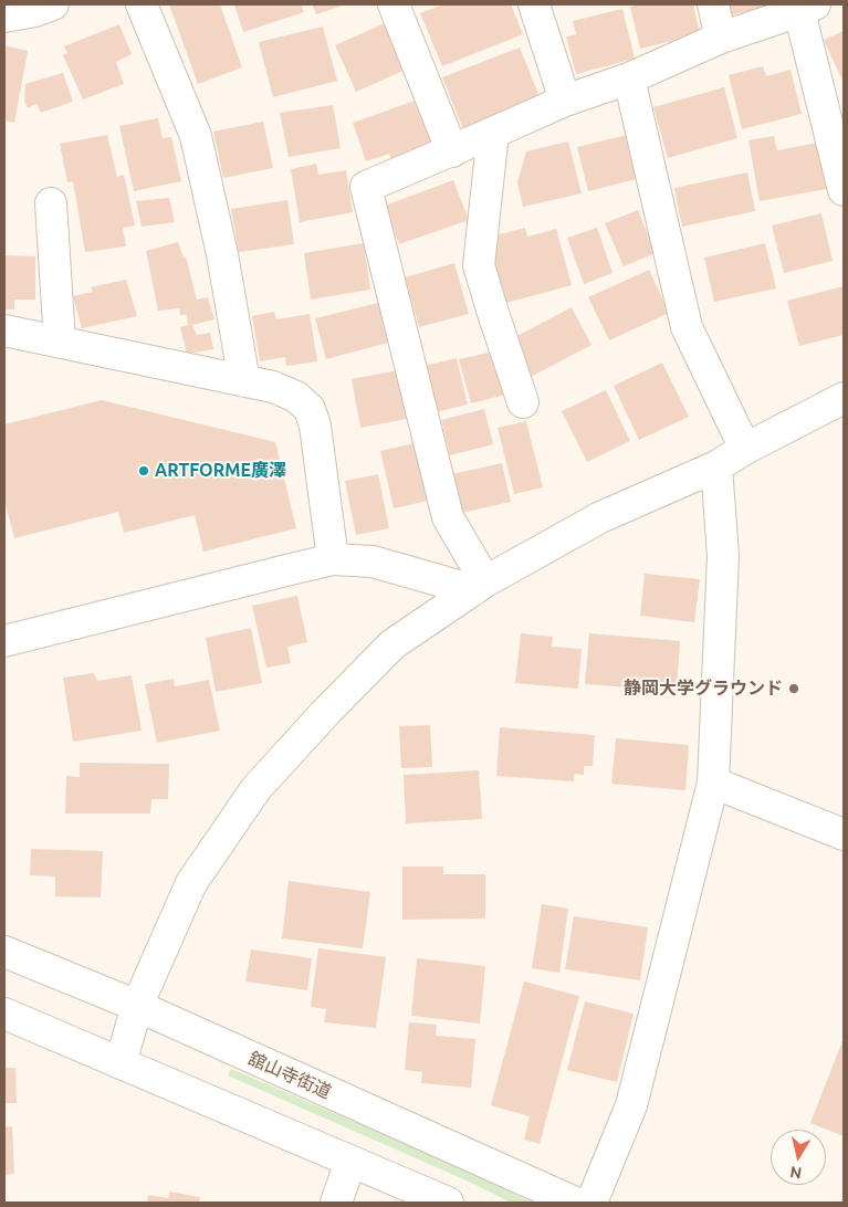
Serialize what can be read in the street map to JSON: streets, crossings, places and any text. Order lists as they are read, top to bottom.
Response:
{
  "streets": {
    "street": ["舘山寺街道"]
  },
  "places": ["ARTFORME廣澤", "静岡大学グラウンド"],
  "north": "bottom"
}
